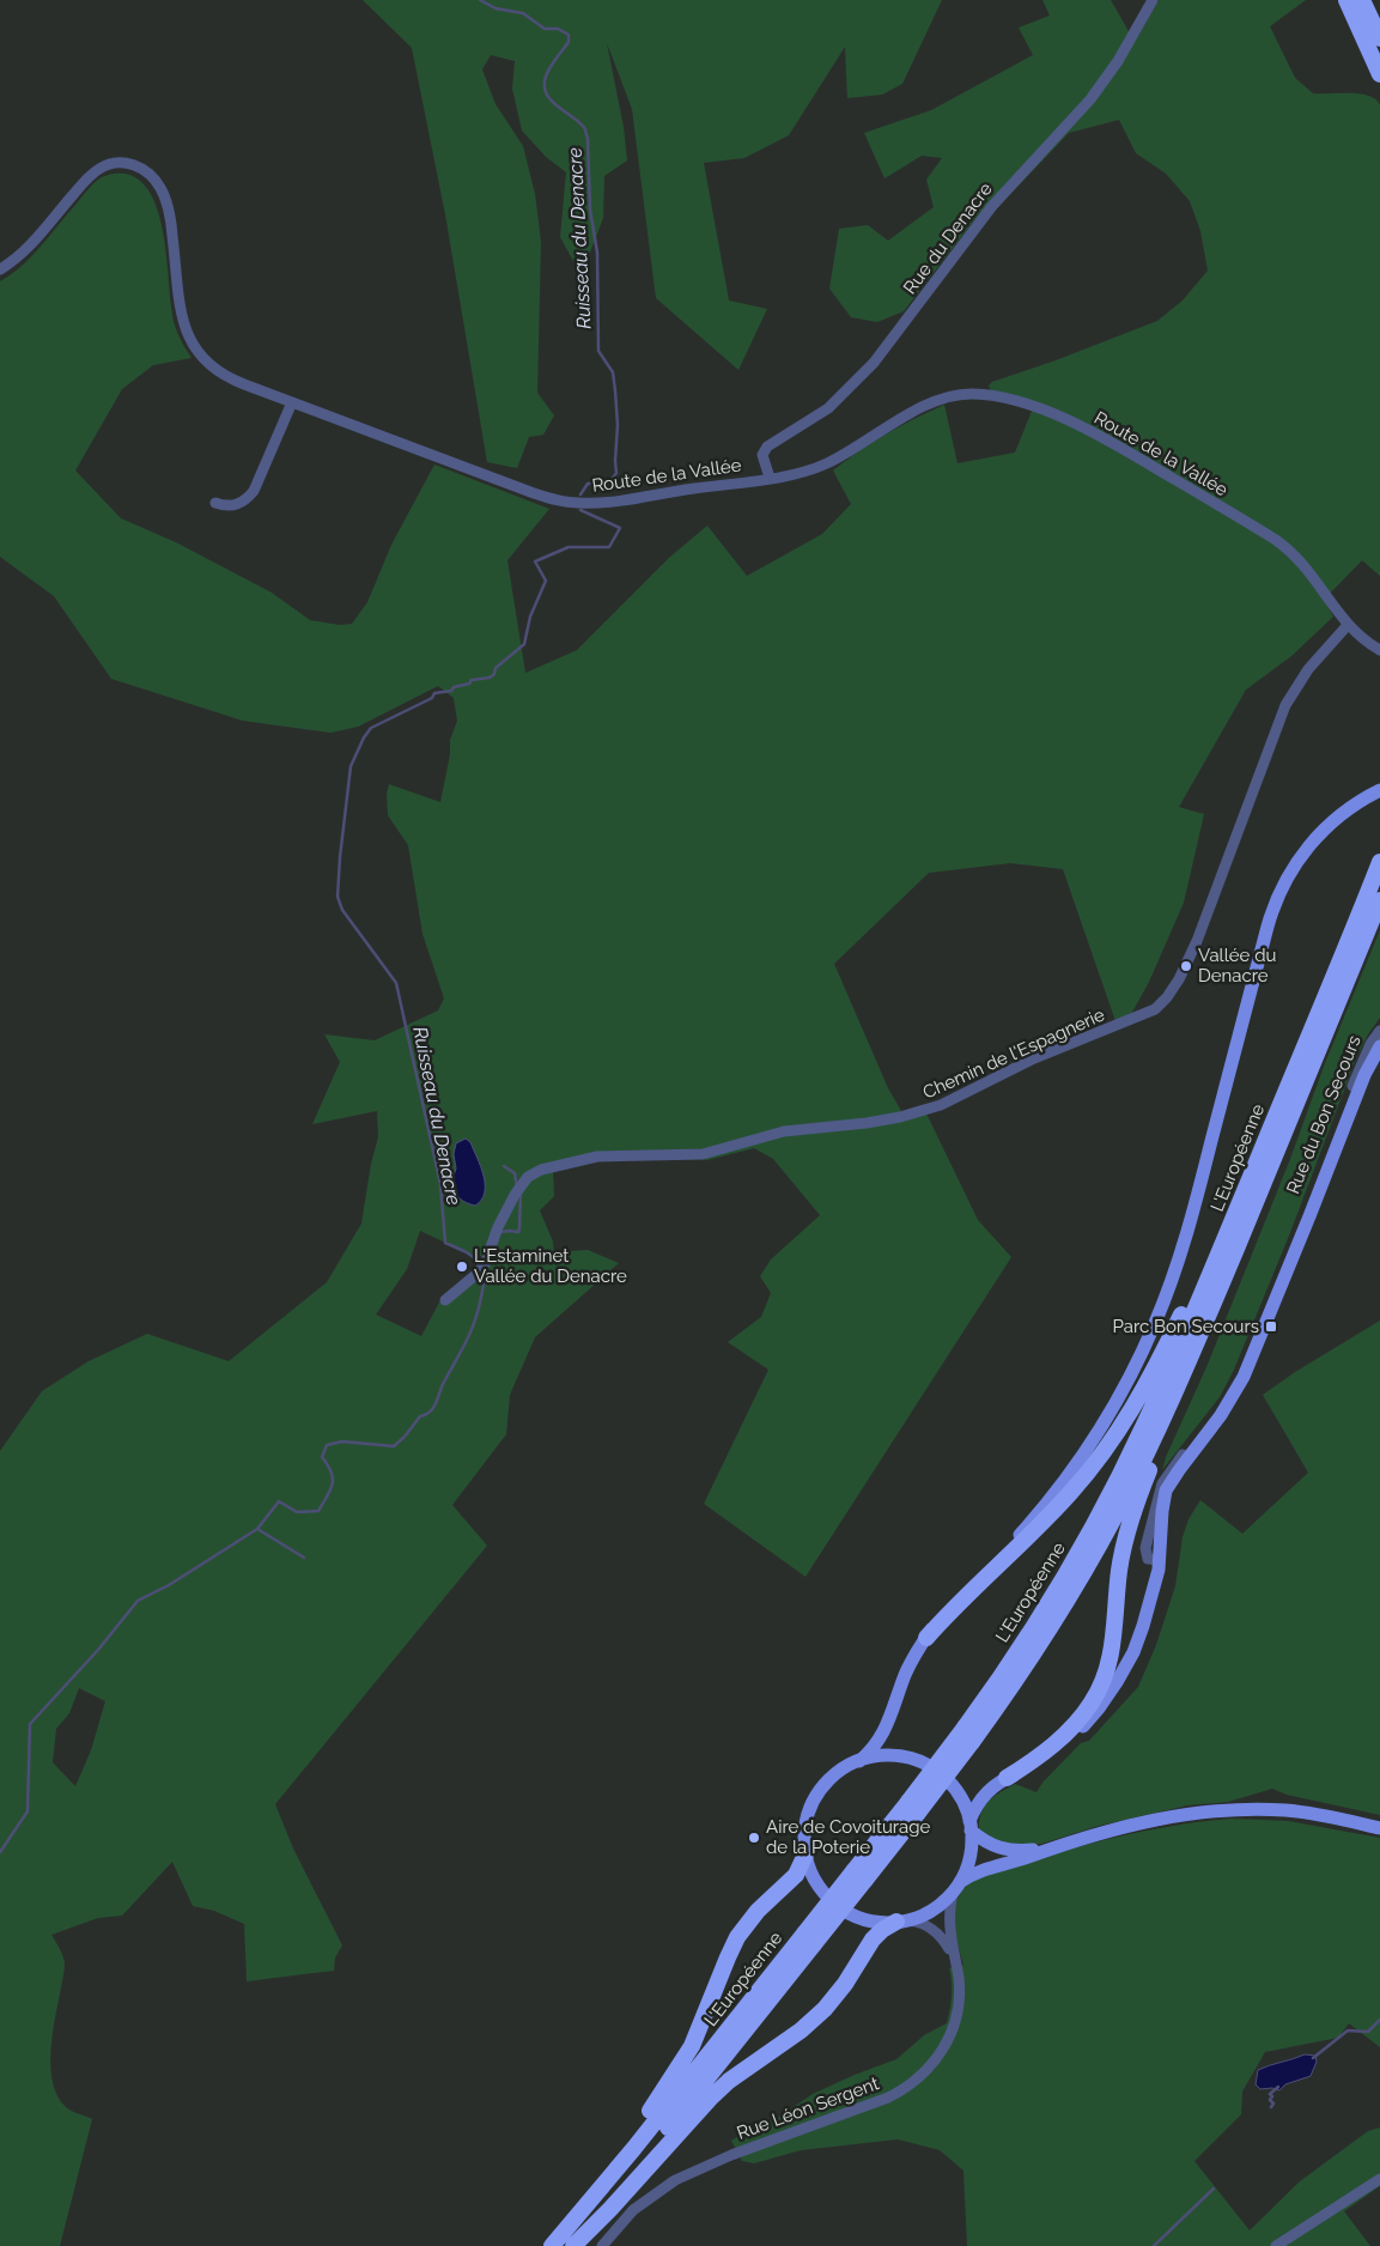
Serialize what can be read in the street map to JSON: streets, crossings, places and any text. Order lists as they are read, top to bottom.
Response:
{
  "streets": {
    "highway": ["L'Européenne"],
    "main road": ["Rue du Bon Secours"],
    "street": [
      "Rue du Denacre",
      "Route de la Vallée",
      "Chemin de l'Espagnerie",
      "Rue Léon Sergent"
    ]
  },
  "crossings": [
    ["Rue du Denacre", "Route de la Vallée"],
    ["Route de la Vallée", "Chemin de l'Espagnerie"],
    ["Rue du Bon Secours", "Rue Léon Sergent"]
  ],
  "water": ["Ruisseau du Denacre"],
  "places": {
    "other": ["Vallée du Denacre", "L'Estaminet Vallée du Denacre", "Aire de Covoiturage de la Poterie"],
    "transit": ["Parc Bon Secours"]
  }
}
